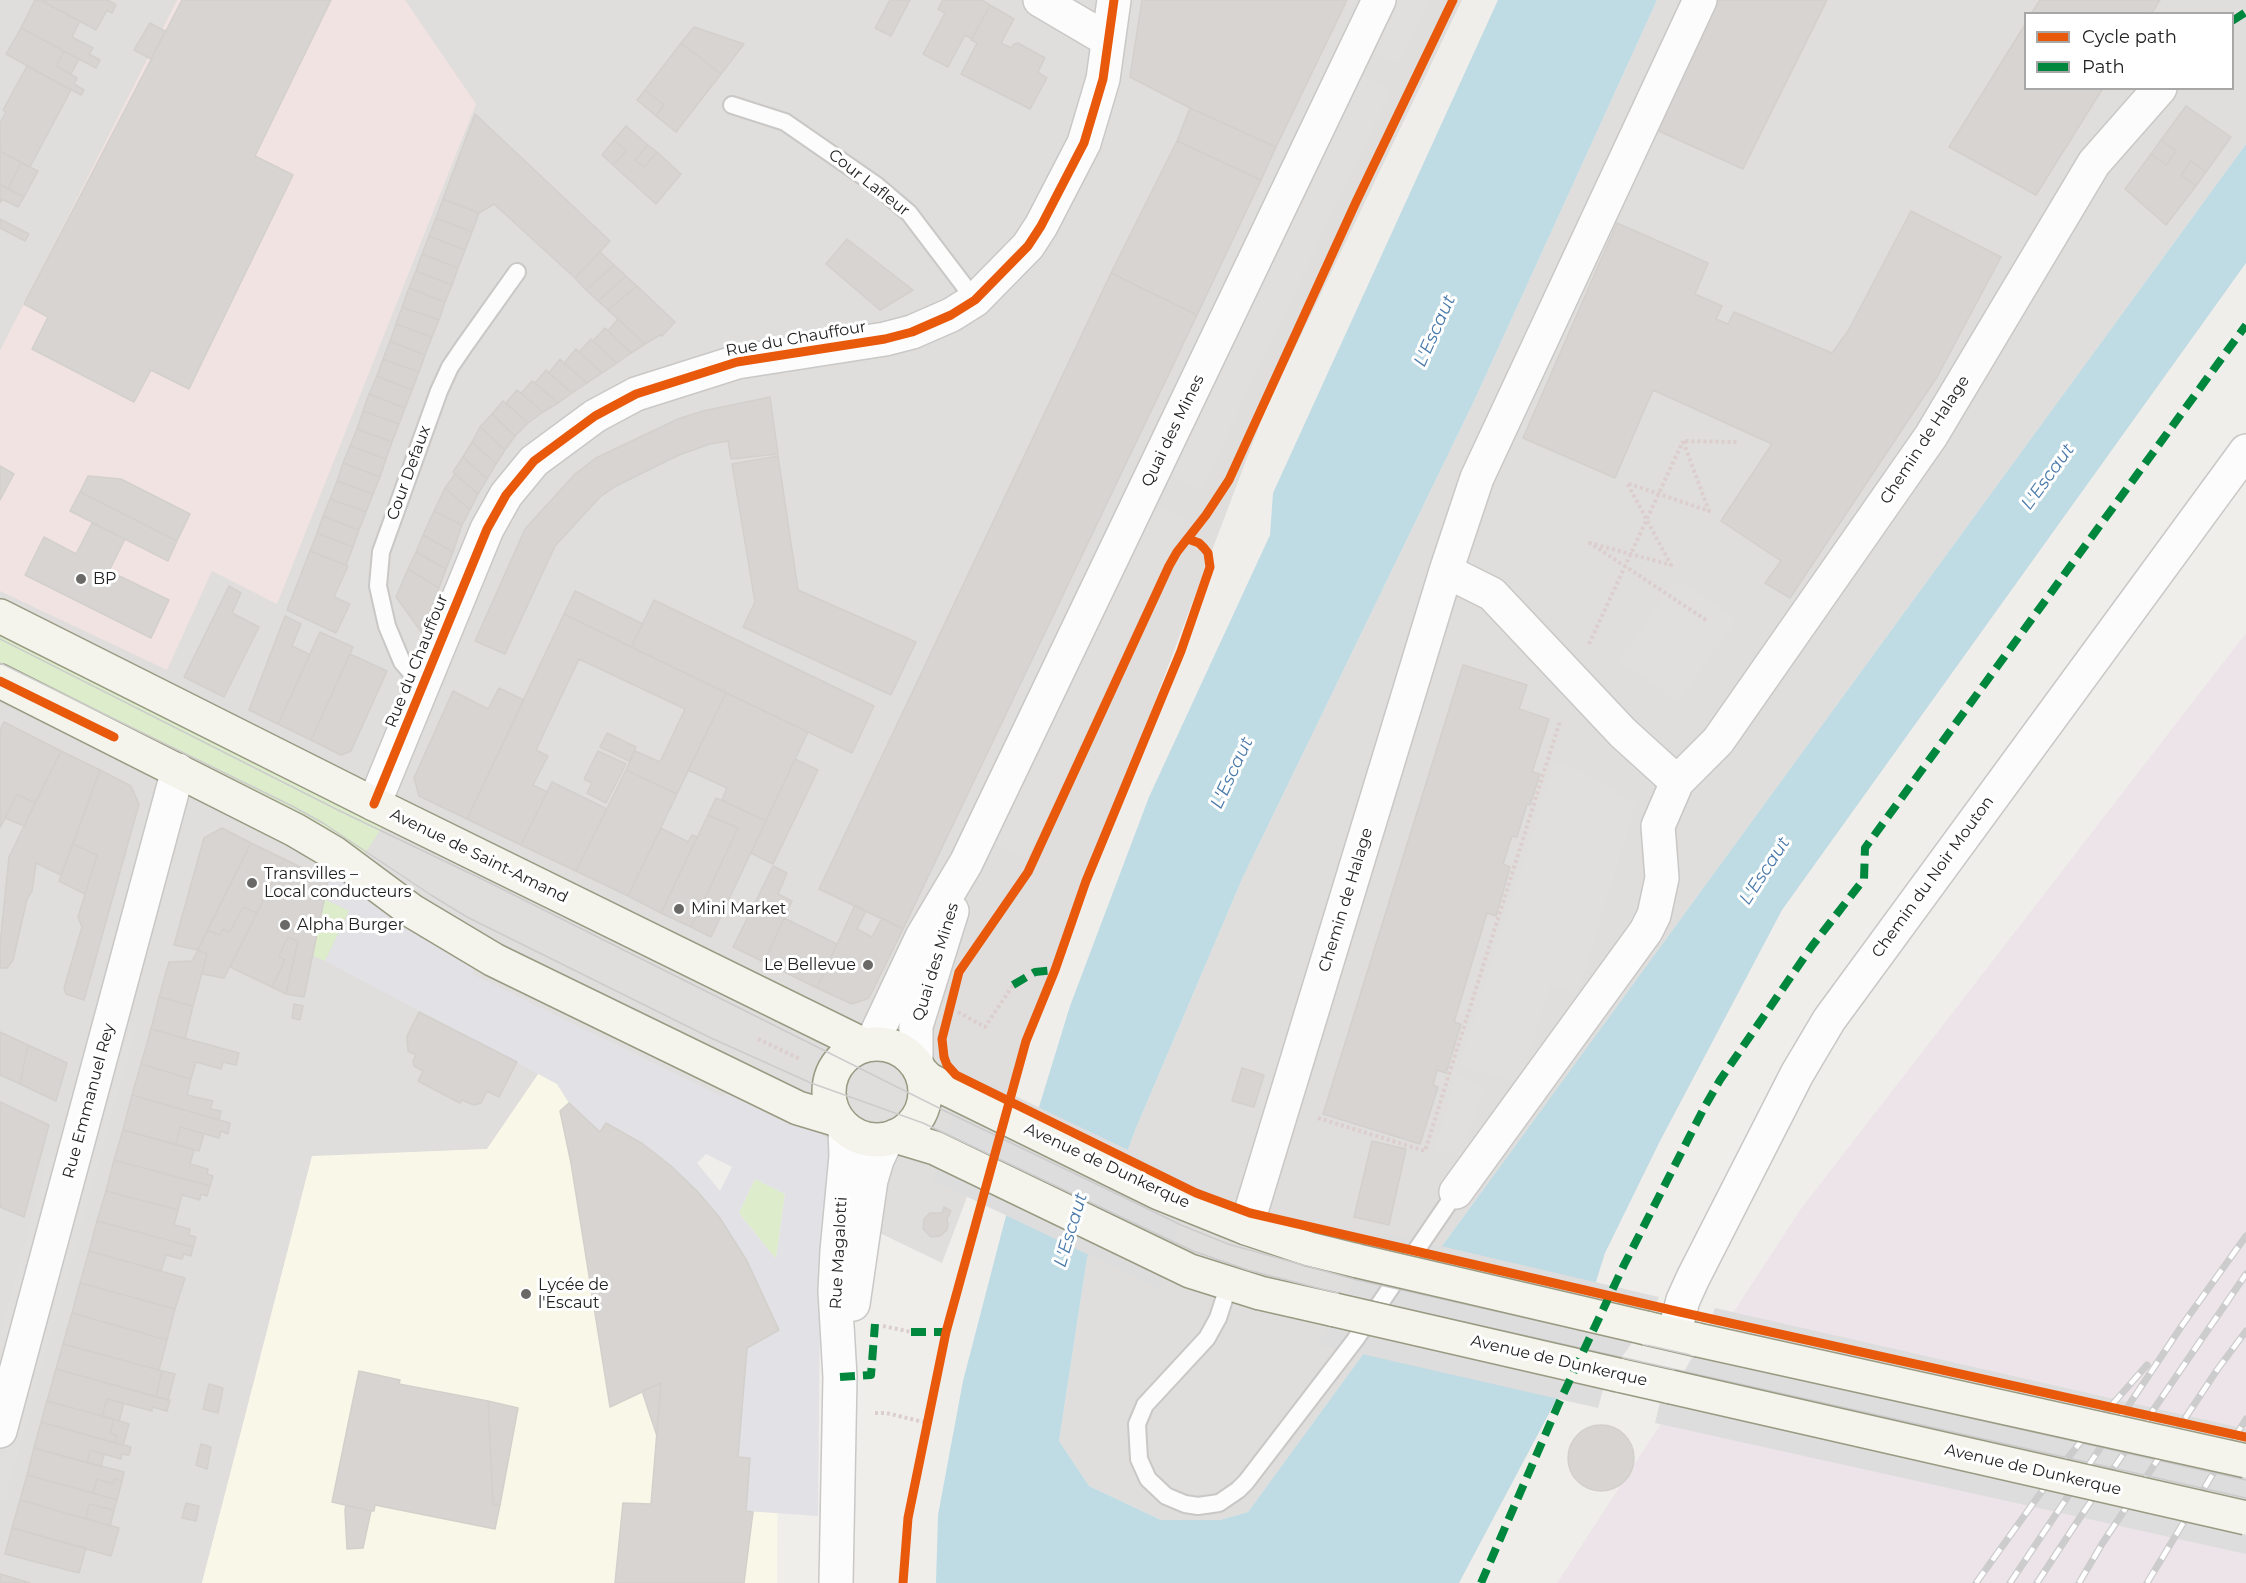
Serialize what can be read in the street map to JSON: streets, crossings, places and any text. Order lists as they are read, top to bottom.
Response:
{
  "streets": {
    "main road": ["Avenue de Saint-Amand", "Avenue de Dunkerque"],
    "street": [
      "Rue du Chauffour",
      "Quai des Mines",
      "Chemin de Halage",
      "Chemin du Noir Mouton",
      "Rue Emmanuel Rey",
      "Rue Magalotti"
    ],
    "lane": ["Cour Lafleur", "Cour Defaux"]
  },
  "crossings": [
    ["Cour Lafleur", "Rue du Chauffour"],
    ["Rue du Chauffour", "Cour Defaux"],
    ["Rue du Chauffour", "Avenue de Saint-Amand"],
    ["Quai des Mines", "Avenue de Saint-Amand"],
    ["Quai des Mines", "Avenue de Dunkerque"],
    ["Quai des Mines", "Rue Magalotti"],
    ["Chemin de Halage", "Avenue de Dunkerque"],
    ["Avenue de Saint-Amand", "Avenue de Dunkerque"],
    ["Avenue de Saint-Amand", "Rue Magalotti"],
    ["Chemin du Noir Mouton", "Avenue de Dunkerque"],
    ["Avenue de Dunkerque", "Rue Magalotti"]
  ],
  "water": ["L'Escaut"],
  "places": [
    "BP",
    "Transvilles – Local conducteurs",
    "Mini Market",
    "Alpha Burger",
    "Le Bellevue",
    "Lycée de l'Escaut"
  ],
  "legend": ["Cycle path", "Path"]
}
